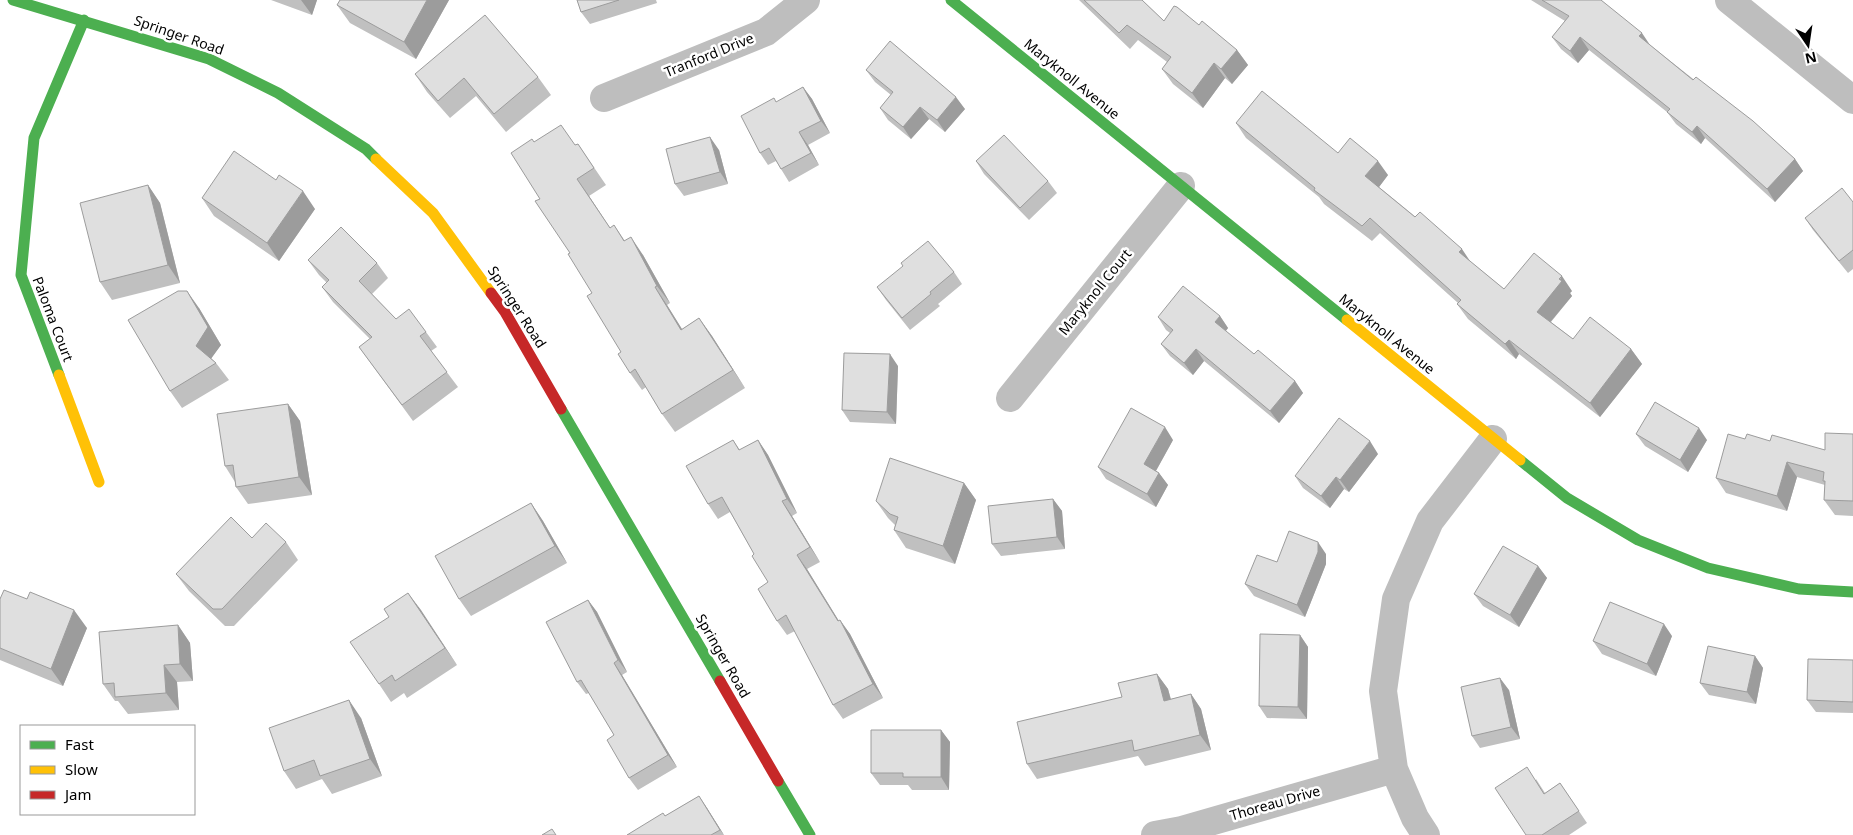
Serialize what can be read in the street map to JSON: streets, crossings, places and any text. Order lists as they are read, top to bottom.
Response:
{
  "streets": {
    "street": [
      "Springer Road",
      "Tranford Drive",
      "Maryknoll Avenue",
      "Maryknoll Court",
      "Paloma Court",
      "Thoreau Drive"
    ]
  },
  "crossings": [
    ["Springer Road", "Paloma Court"],
    ["Maryknoll Avenue", "Maryknoll Court"]
  ],
  "legend": ["Fast", "Slow", "Jam"],
  "north": "bottom"
}
